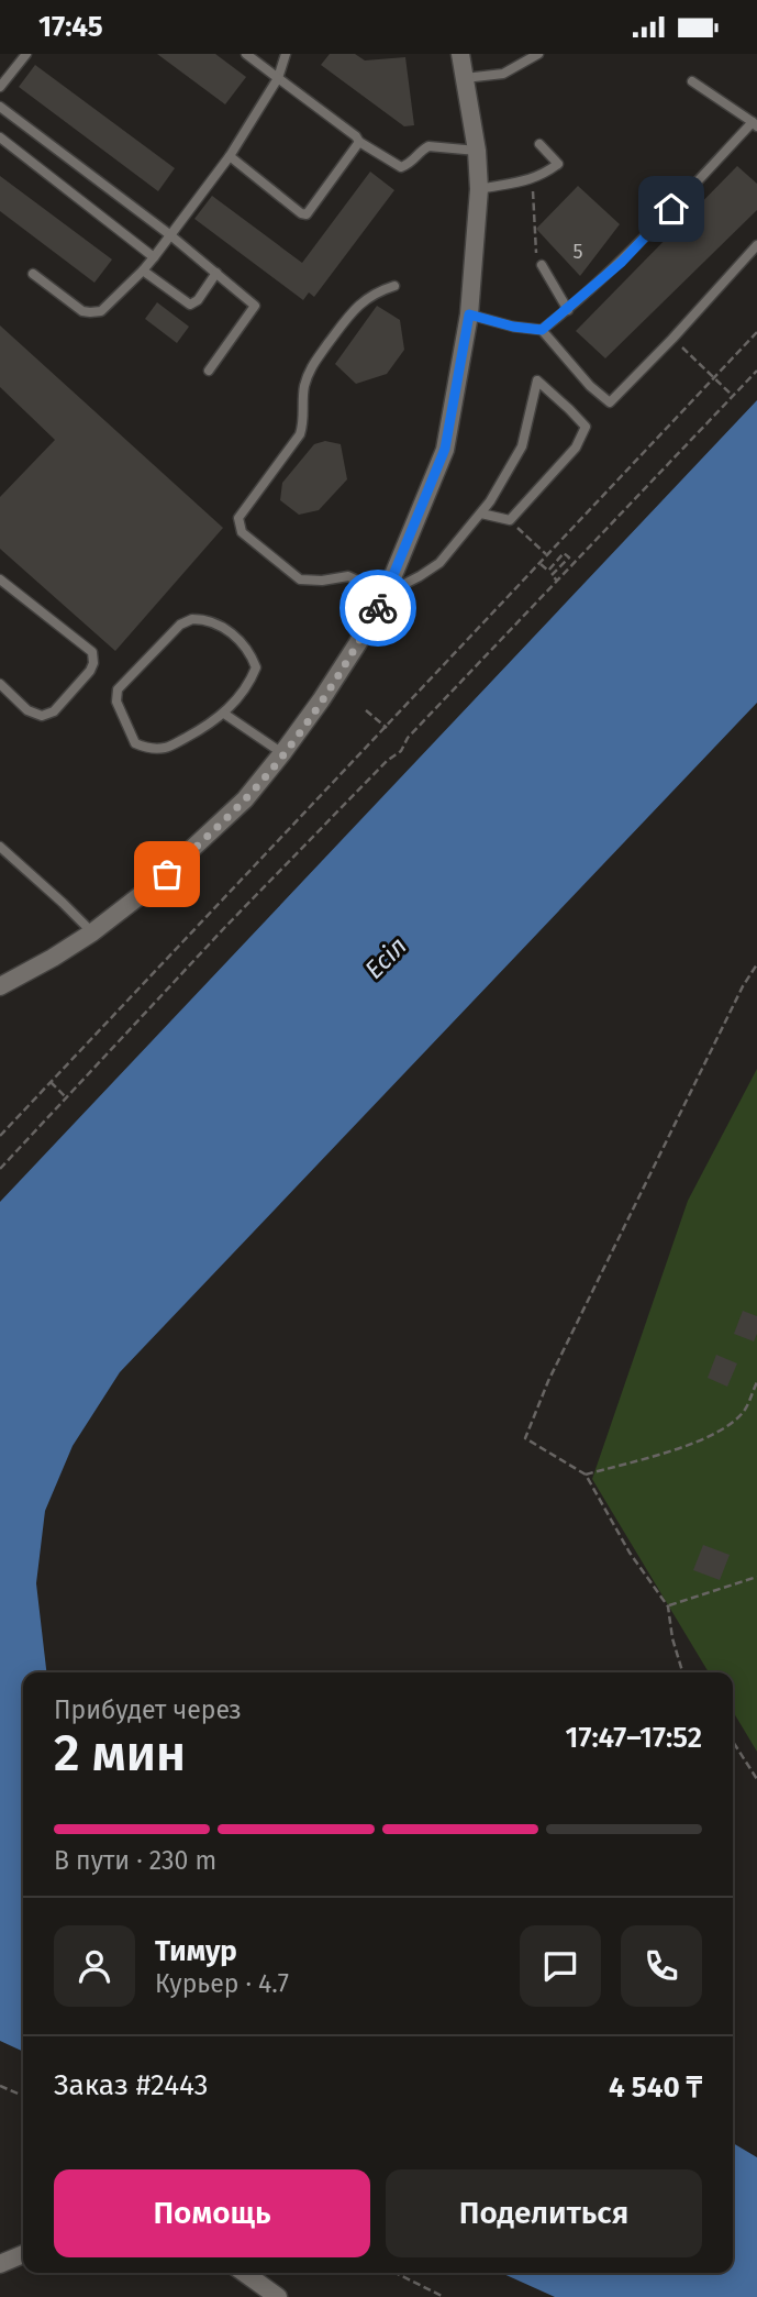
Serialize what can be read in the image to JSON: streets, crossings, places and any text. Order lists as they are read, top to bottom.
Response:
{
  "water": ["Есіл"],
  "house_numbers": ["5"],
  "page": {
    "status": "17:45",
    "heading": ["2 мин", "Прибудет через", "17:47–17:52"],
    "panel": [
      "Тимур",
      "Курьер · 4.7",
      "Заказ #2443",
      "4 540 ₸"
    ],
    "bar": "В пути · 230 m",
    "buttons": ["Помощь", "Поделиться"]
  }
}
